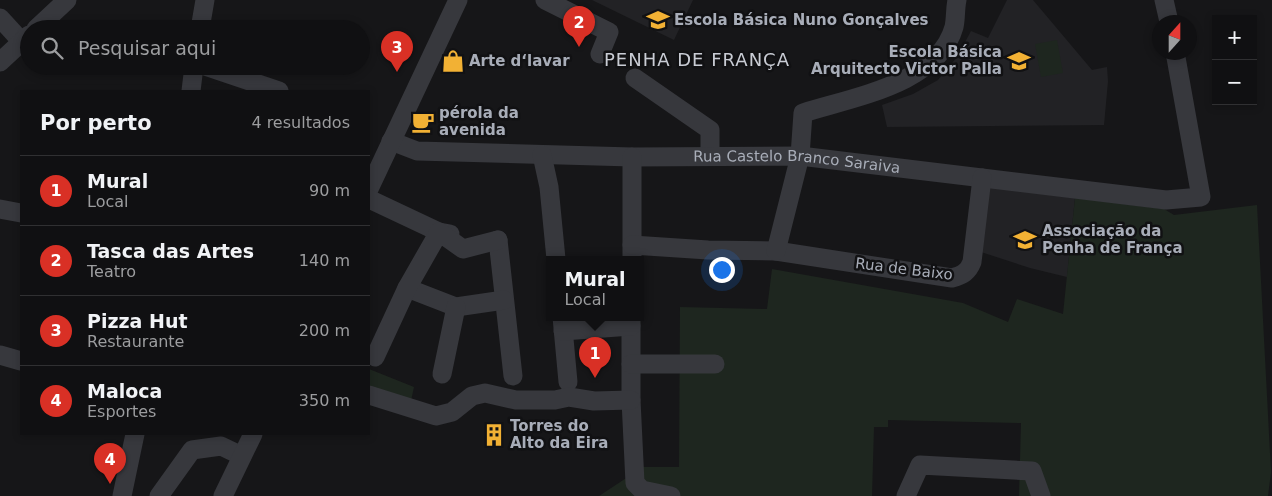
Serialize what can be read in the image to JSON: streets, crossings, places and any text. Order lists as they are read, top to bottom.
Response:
{
  "streets": {
    "street": ["Rua Castelo Branco Saraiva", "Rua de Baixo"]
  },
  "crossings": [
    ["Rua Castelo Branco Saraiva", "Rua de Baixo"]
  ],
  "districts": ["PENHA DE FRANÇA"],
  "places": {
    "school or university": ["Escola Básica Nuno Gonçalves", "Escola Básica Arquitecto Victor Palla", "Associação da Penha de França"],
    "shop": ["Arte d‘lavar"],
    "cafe": ["pérola da avenida"],
    "building": ["Torres do Alto da Eira"]
  },
  "north": "top",
  "page": {
    "pins": [
      "2",
      "3",
      "1",
      "4"
    ],
    "map_buttons": ["+", "−"],
    "search": "Pesquisar aqui",
    "heading": ["Por perto", "4 resultados"],
    "list": [
      {
        "mark": "1",
        "name": "Mural",
        "note": "Local",
        "value": "90 m"
      },
      {
        "mark": "2",
        "name": "Tasca das Artes",
        "note": "Teatro",
        "value": "140 m"
      },
      {
        "mark": "3",
        "name": "Pizza Hut",
        "note": "Restaurante",
        "value": "200 m"
      },
      {
        "mark": "4",
        "name": "Maloca",
        "note": "Esportes",
        "value": "350 m"
      }
    ],
    "popup": ["Mural", "Local"]
  }
}
